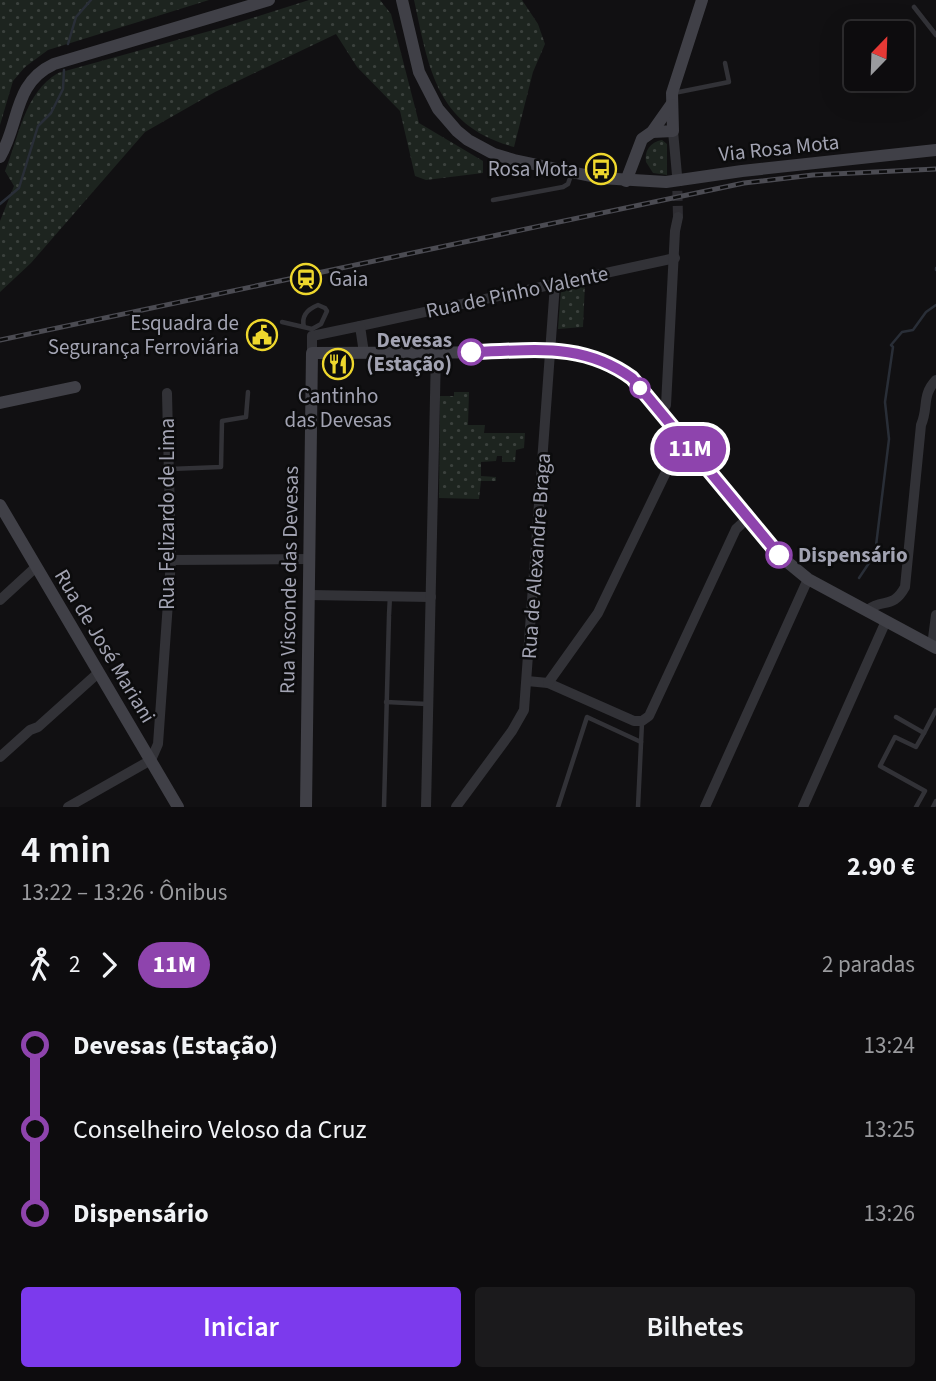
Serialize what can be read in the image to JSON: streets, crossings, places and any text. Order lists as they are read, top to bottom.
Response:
{
  "streets": {
    "main road": ["Via Rosa Mota", "Rua Visconde das Devesas", "Rua de José Mariani"],
    "street": ["Rua de Pinho Valente", "Rua Felizardo de Lima", "Rua de Alexandre Braga"]
  },
  "crossings": [
    ["Rua de Pinho Valente", "Rua de Alexandre Braga"],
    ["Rua Felizardo de Lima", "Rua de José Mariani"]
  ],
  "places": {
    "bus stop": ["Rosa Mota"],
    "station": ["Gaia"],
    "public building": ["Esquadra de Segurança Ferroviária"],
    "other": ["Devesas (Estação)", "Dispensário"],
    "restaurant": ["Cantinho das Devesas"]
  },
  "lines": ["bus line 11M"],
  "north": "top right",
  "page": {
    "on_map": "11M",
    "heading": ["4 min", "13:22 – 13:26 · Ônibus", "2.90 €"],
    "legs": ["2", "11M", "2 paradas"],
    "list": [
      {
        "name": "Devesas (Estação)",
        "value": "13:24"
      },
      {
        "name": "Conselheiro Veloso da Cruz",
        "value": "13:25"
      },
      {
        "name": "Dispensário",
        "value": "13:26"
      }
    ],
    "buttons": ["Iniciar", "Bilhetes"]
  }
}
